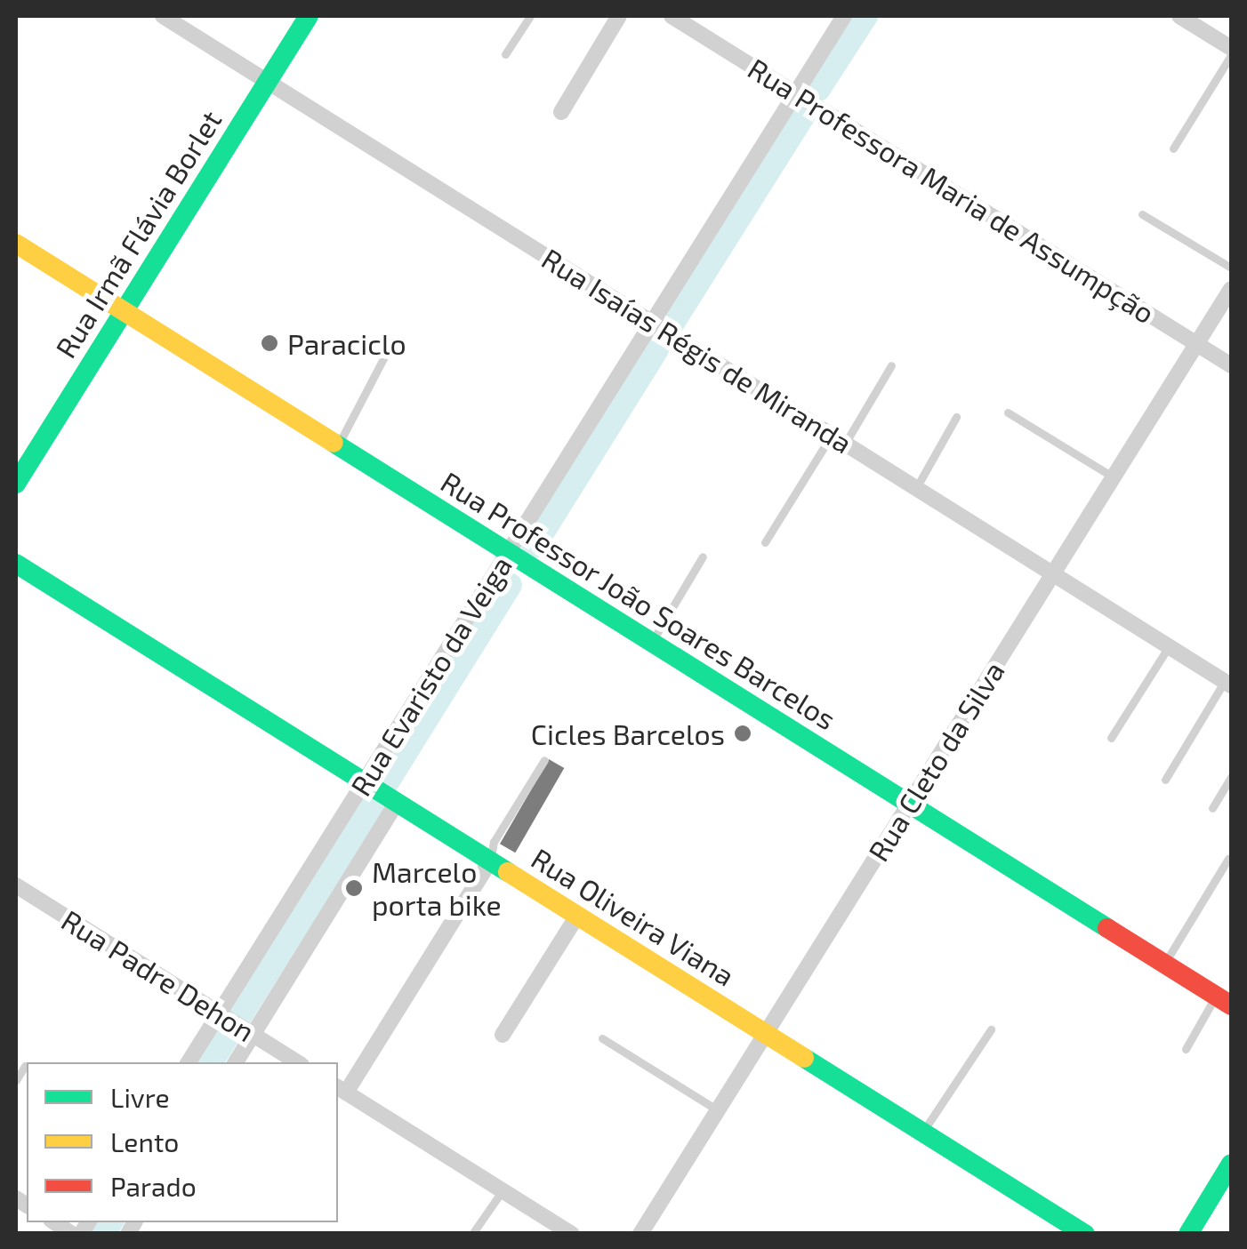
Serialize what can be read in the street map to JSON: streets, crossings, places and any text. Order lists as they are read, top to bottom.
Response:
{
  "streets": {
    "main road": ["Rua Irmã Flávia Borlet", "Rua Professor João Soares Barcelos", "Rua Oliveira Viana"],
    "street": [
      "Rua Professora Maria de Assumpção",
      "Rua Isaías Régis de Miranda",
      "Rua Evaristo da Veiga",
      "Rua Cleto da Silva",
      "Rua Padre Dehon"
    ]
  },
  "crossings": [
    ["Rua Professora Maria de Assumpção", "Rua Evaristo da Veiga"],
    ["Rua Professora Maria de Assumpção", "Rua Cleto da Silva"],
    ["Rua Irmã Flávia Borlet", "Rua Isaías Régis de Miranda"],
    ["Rua Irmã Flávia Borlet", "Rua Professor João Soares Barcelos"],
    ["Rua Isaías Régis de Miranda", "Rua Evaristo da Veiga"],
    ["Rua Isaías Régis de Miranda", "Rua Cleto da Silva"],
    ["Rua Professor João Soares Barcelos", "Rua Evaristo da Veiga"],
    ["Rua Professor João Soares Barcelos", "Rua Cleto da Silva"],
    ["Rua Evaristo da Veiga", "Rua Oliveira Viana"],
    ["Rua Evaristo da Veiga", "Rua Padre Dehon"],
    ["Rua Cleto da Silva", "Rua Oliveira Viana"]
  ],
  "places": ["Paraciclo", "Cicles Barcelos", "Marcelo porta bike"],
  "legend": ["Livre", "Lento", "Parado"]
}
